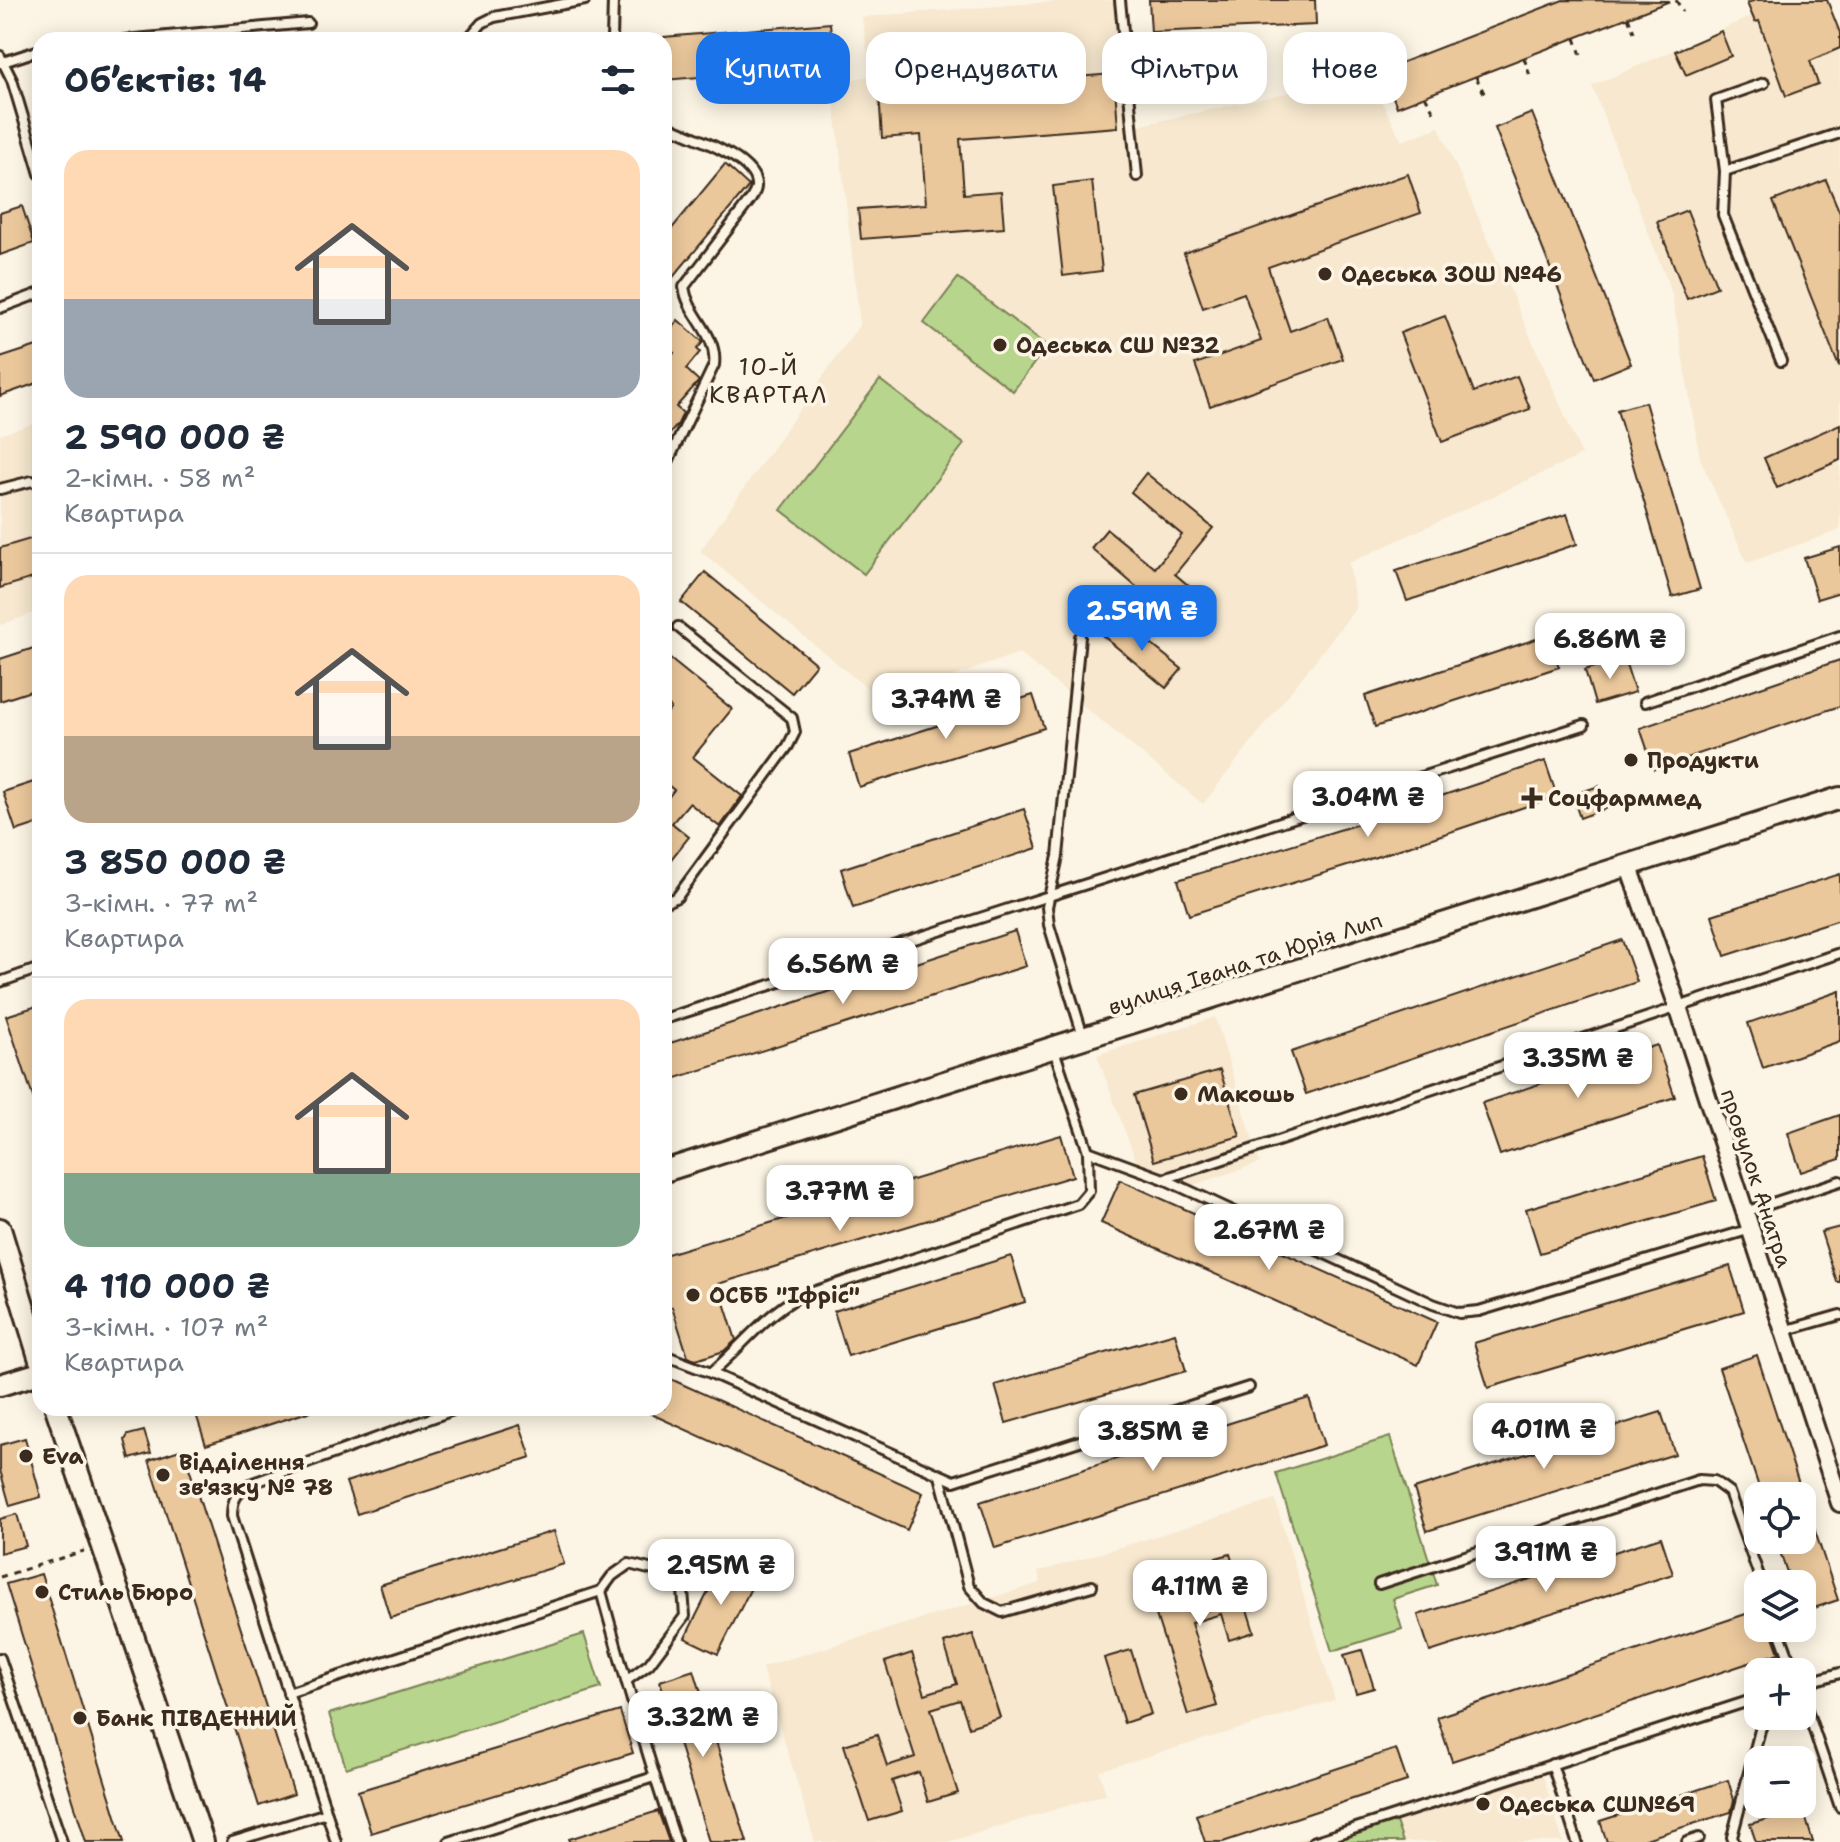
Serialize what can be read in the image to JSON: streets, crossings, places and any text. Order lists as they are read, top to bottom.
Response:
{
  "streets": {
    "street": ["вулиця Івана та Юрія Лип", "провулок Анатра"]
  },
  "crossings": [
    ["вулиця Івана та Юрія Лип", "провулок Анатра"]
  ],
  "districts": ["10-Й КВАРТАЛ"],
  "places": {
    "other": [
      "Одеська ЗОШ №46",
      "Одеська СШ №32",
      "Продукти",
      "Макошь",
      "ОСББ \"Іфріс\"",
      "Eva",
      "Відділення зв'язку № 78",
      "Стиль Бюро",
      "Банк ПІВДЕННИЙ",
      "Одеська СШ№69"
    ],
    "health": ["Соцфарммед"]
  },
  "page": {
    "chip": [
      "Купити",
      "Орендувати",
      "Фільтри",
      "Нове"
    ],
    "heading": "Об’єктів: 14",
    "list": [
      {
        "name": "2 590 000 ₴",
        "note": "2-кімн. · 58 m² · Квартира"
      },
      {
        "name": "3 850 000 ₴",
        "note": "3-кімн. · 77 m² · Квартира"
      },
      {
        "name": "4 110 000 ₴",
        "note": "3-кімн. · 107 m² · Квартира"
      }
    ],
    "price": [
      "2.59M ₴",
      "6.86M ₴",
      "3.74M ₴",
      "3.04M ₴",
      "6.56M ₴",
      "3.35M ₴",
      "3.77M ₴",
      "2.67M ₴",
      "4.01M ₴",
      "3.85M ₴",
      "3.91M ₴",
      "2.95M ₴",
      "4.11M ₴",
      "3.32M ₴"
    ],
    "map_buttons": ["+", "−"]
  }
}
